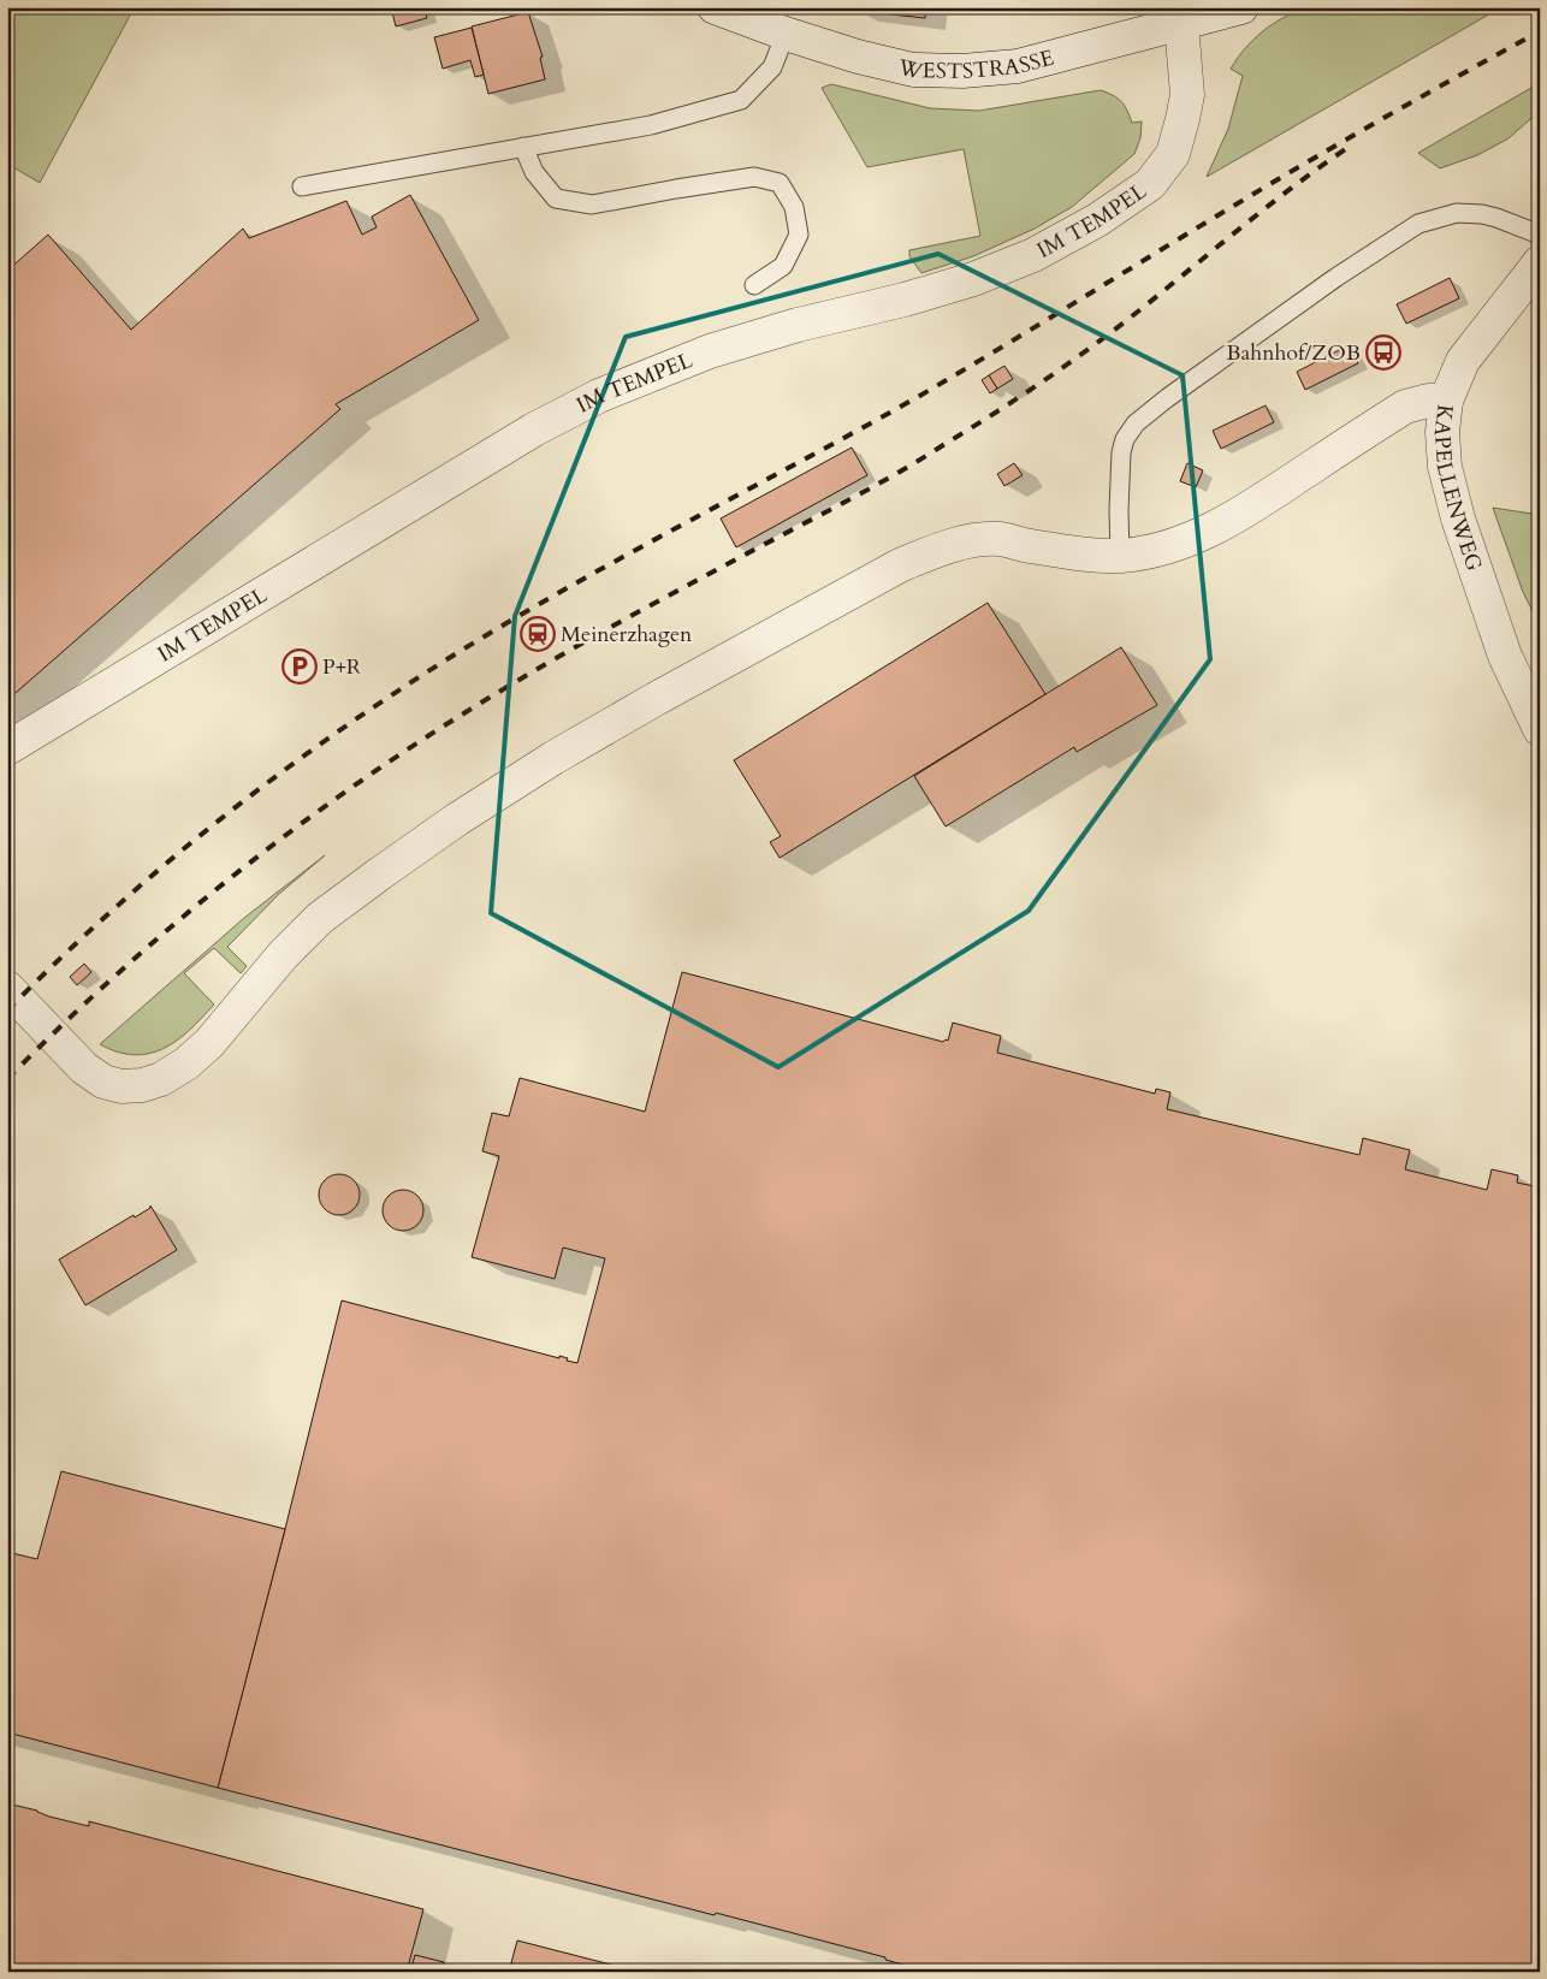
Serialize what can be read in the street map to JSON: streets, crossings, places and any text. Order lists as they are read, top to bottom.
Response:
{
  "streets": {
    "street": ["WESTSTRASSE", "IM TEMPEL", "KAPELLENWEG"]
  },
  "crossings": [
    ["WESTSTRASSE", "IM TEMPEL"]
  ],
  "places": {
    "bus stop": ["Bahnhof/ZOB"],
    "station": ["Meinerzhagen"],
    "parking": ["P+R"]
  }
}
